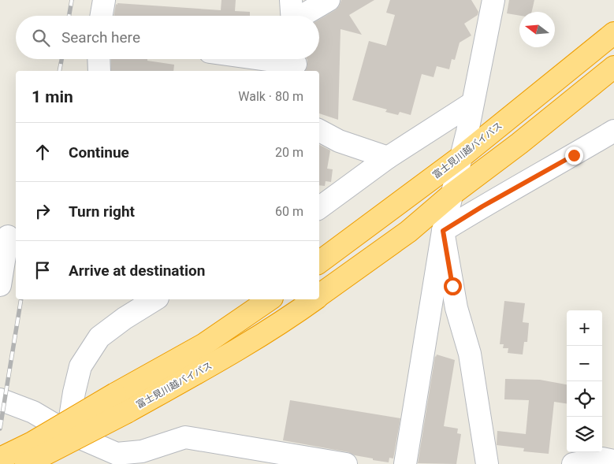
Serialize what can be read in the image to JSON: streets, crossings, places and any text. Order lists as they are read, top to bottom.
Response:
{
  "streets": {
    "highway": ["富士見川越バイパス"]
  },
  "north": "left",
  "page": {
    "search": "Search here",
    "heading": ["1 min", "Walk · 80 m"],
    "list": [
      ["Continue", "20 m"],
      ["Turn right", "60 m"],
      "Arrive at destination"
    ],
    "map_buttons": ["+", "−"]
  }
}
